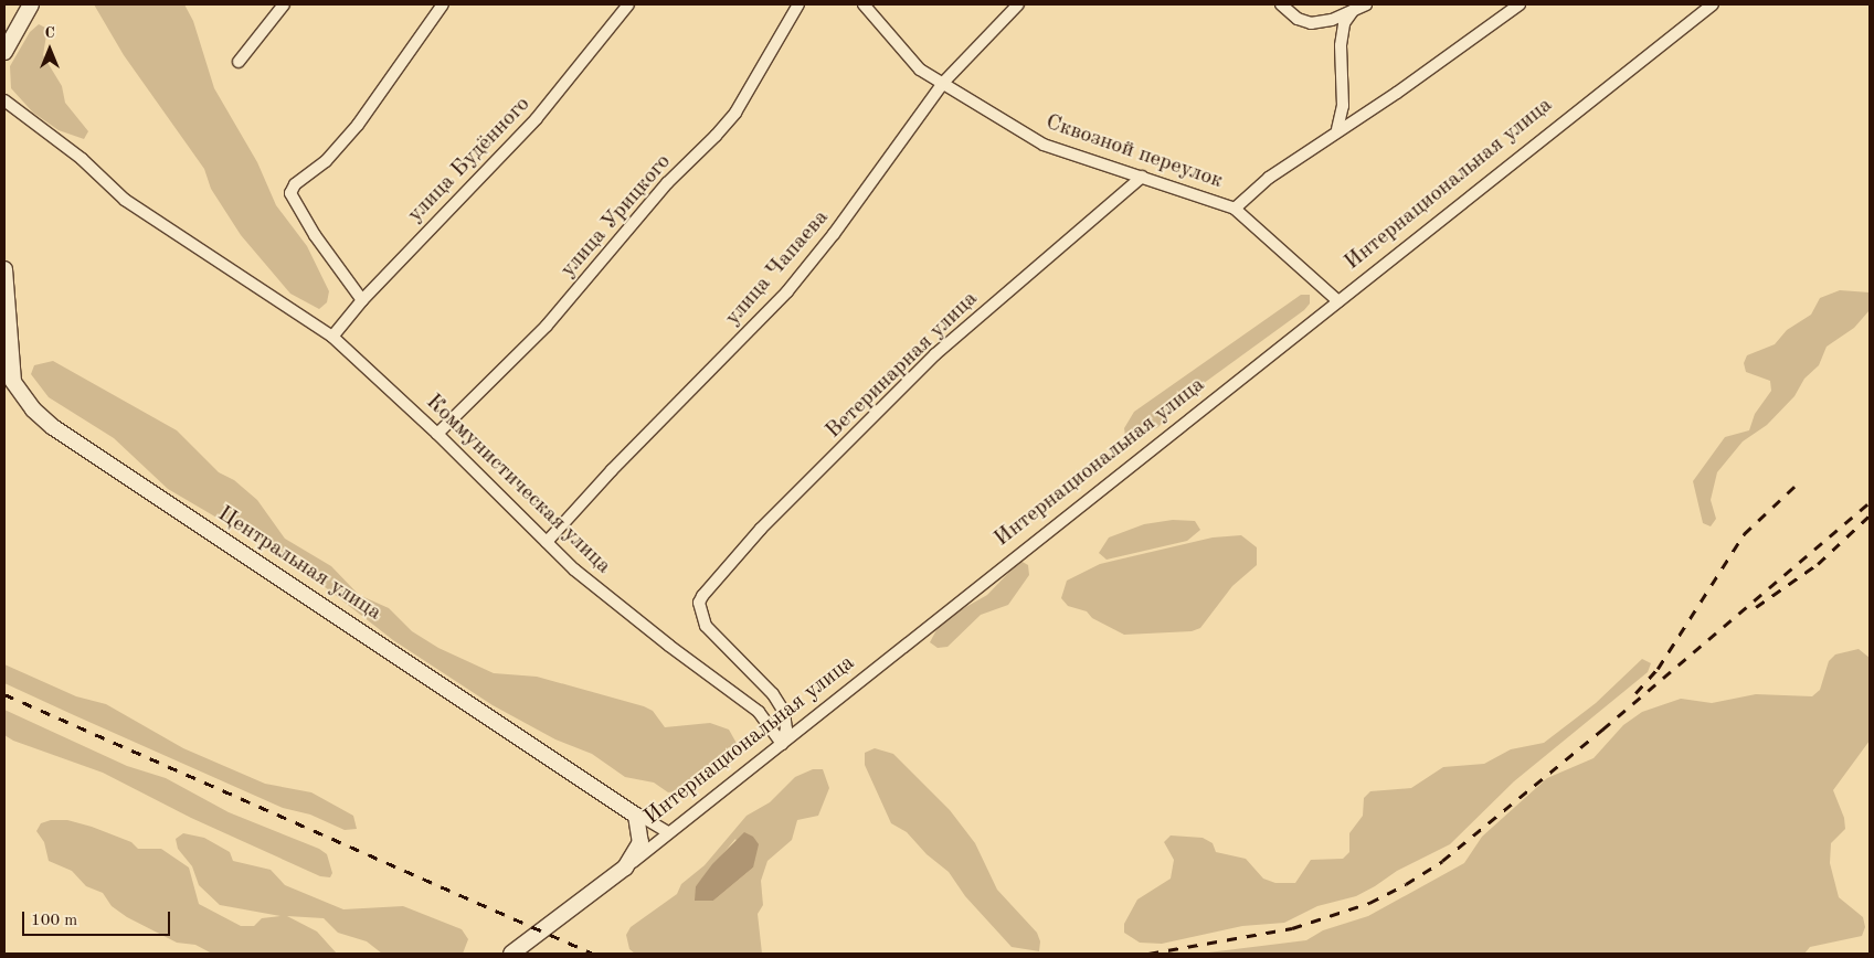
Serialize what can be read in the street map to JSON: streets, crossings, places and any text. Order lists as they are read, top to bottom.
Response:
{
  "streets": {
    "street": [
      "Сквозной переулок",
      "улица Будённого",
      "Интернациональная улица",
      "улица Урицкого",
      "улица Чапаева",
      "Ветеринарная улица",
      "Коммунистическая улица",
      "Центральная улица"
    ]
  },
  "crossings": [
    ["Сквозной переулок", "Интернациональная улица"],
    ["Сквозной переулок", "улица Чапаева"],
    ["Сквозной переулок", "Ветеринарная улица"],
    ["улица Будённого", "Коммунистическая улица"],
    ["Интернациональная улица", "Ветеринарная улица"],
    ["Интернациональная улица", "Коммунистическая улица"],
    ["Интернациональная улица", "Центральная улица"],
    ["улица Урицкого", "Коммунистическая улица"],
    ["улица Чапаева", "Коммунистическая улица"],
    ["Ветеринарная улица", "Коммунистическая улица"]
  ],
  "scale_bar": "100 m",
  "north": "top"
}
